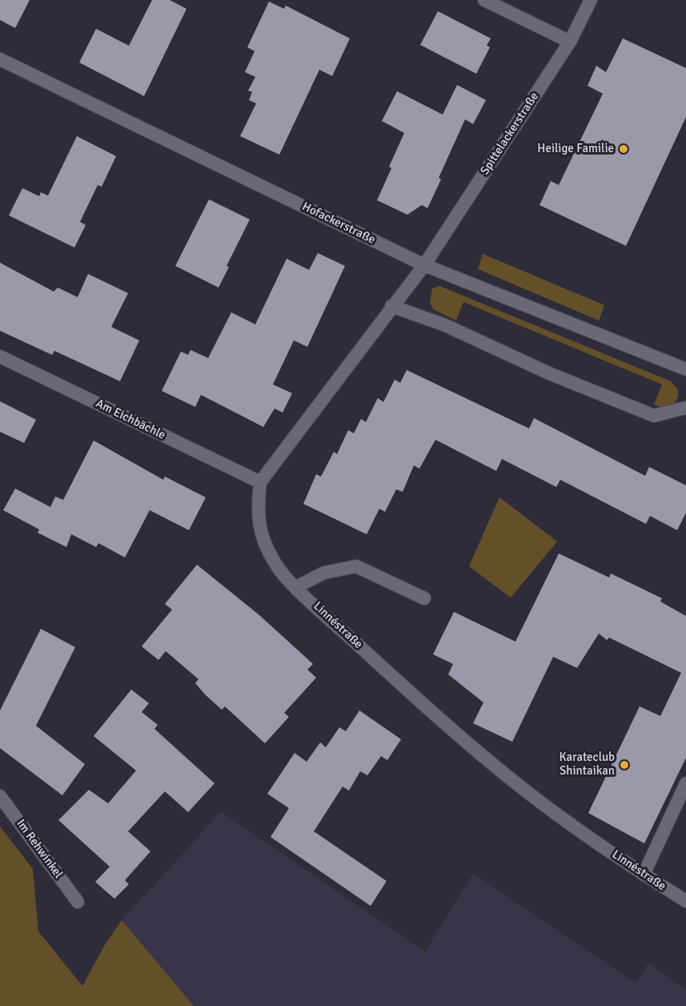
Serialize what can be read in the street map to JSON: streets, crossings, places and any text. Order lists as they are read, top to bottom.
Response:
{
  "streets": {
    "street": [
      "Spittelackerstraße",
      "Hofackerstraße",
      "Am Eichbächle",
      "Linnéstraße",
      "Im Rehwinkel"
    ]
  },
  "crossings": [
    ["Spittelackerstraße", "Hofackerstraße"],
    ["Am Eichbächle", "Linnéstraße"]
  ],
  "places": ["Heilige Familie", "Karateclub Shintaikan"]
}
